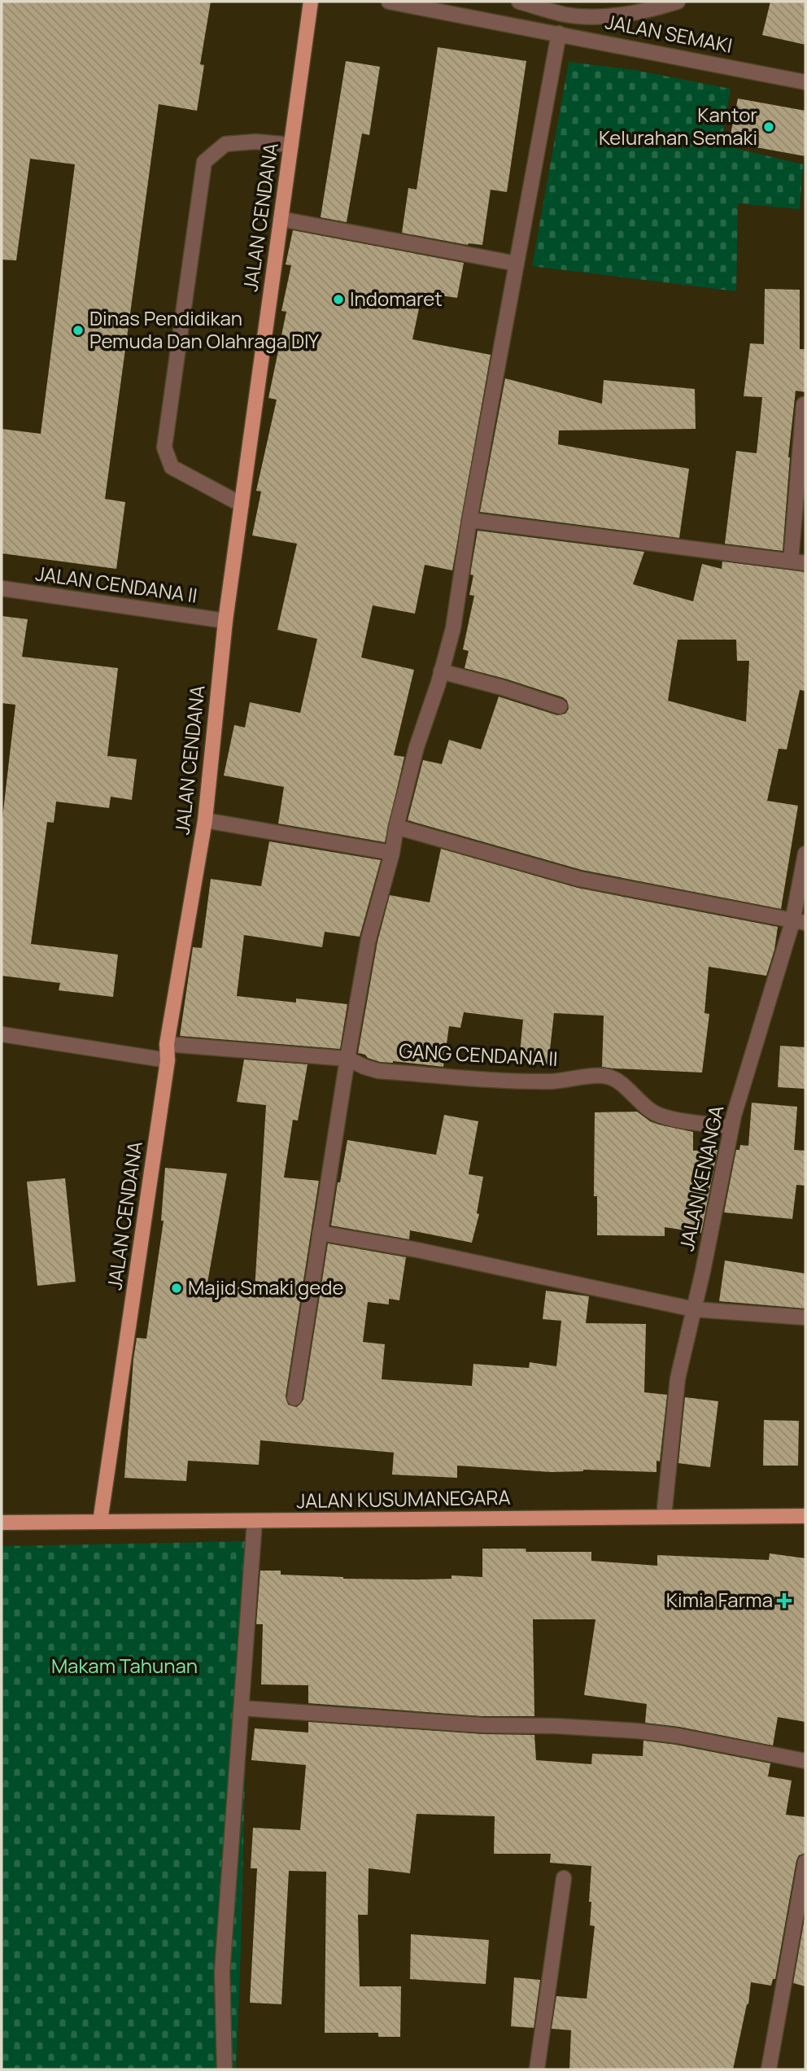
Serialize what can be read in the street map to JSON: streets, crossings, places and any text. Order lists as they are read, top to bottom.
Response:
{
  "streets": {
    "main road": ["JALAN CENDANA", "JALAN KUSUMANEGARA"],
    "street": [
      "JALAN SEMAKI",
      "JALAN CENDANA II",
      "GANG CENDANA II",
      "JALAN KENANGA"
    ]
  },
  "crossings": [
    ["JALAN CENDANA", "JALAN CENDANA II"],
    ["JALAN CENDANA", "GANG CENDANA II"],
    ["JALAN CENDANA", "JALAN KUSUMANEGARA"],
    ["GANG CENDANA II", "JALAN KENANGA"],
    ["JALAN KENANGA", "JALAN KUSUMANEGARA"]
  ],
  "parks": ["Makam Tahunan"],
  "places": {
    "other": [
      "Kantor Kelurahan Semaki",
      "Indomaret",
      "Dinas Pendidikan Pemuda Dan Olahraga DIY",
      "Majid Smaki gede"
    ],
    "health": ["Kimia Farma"]
  }
}
